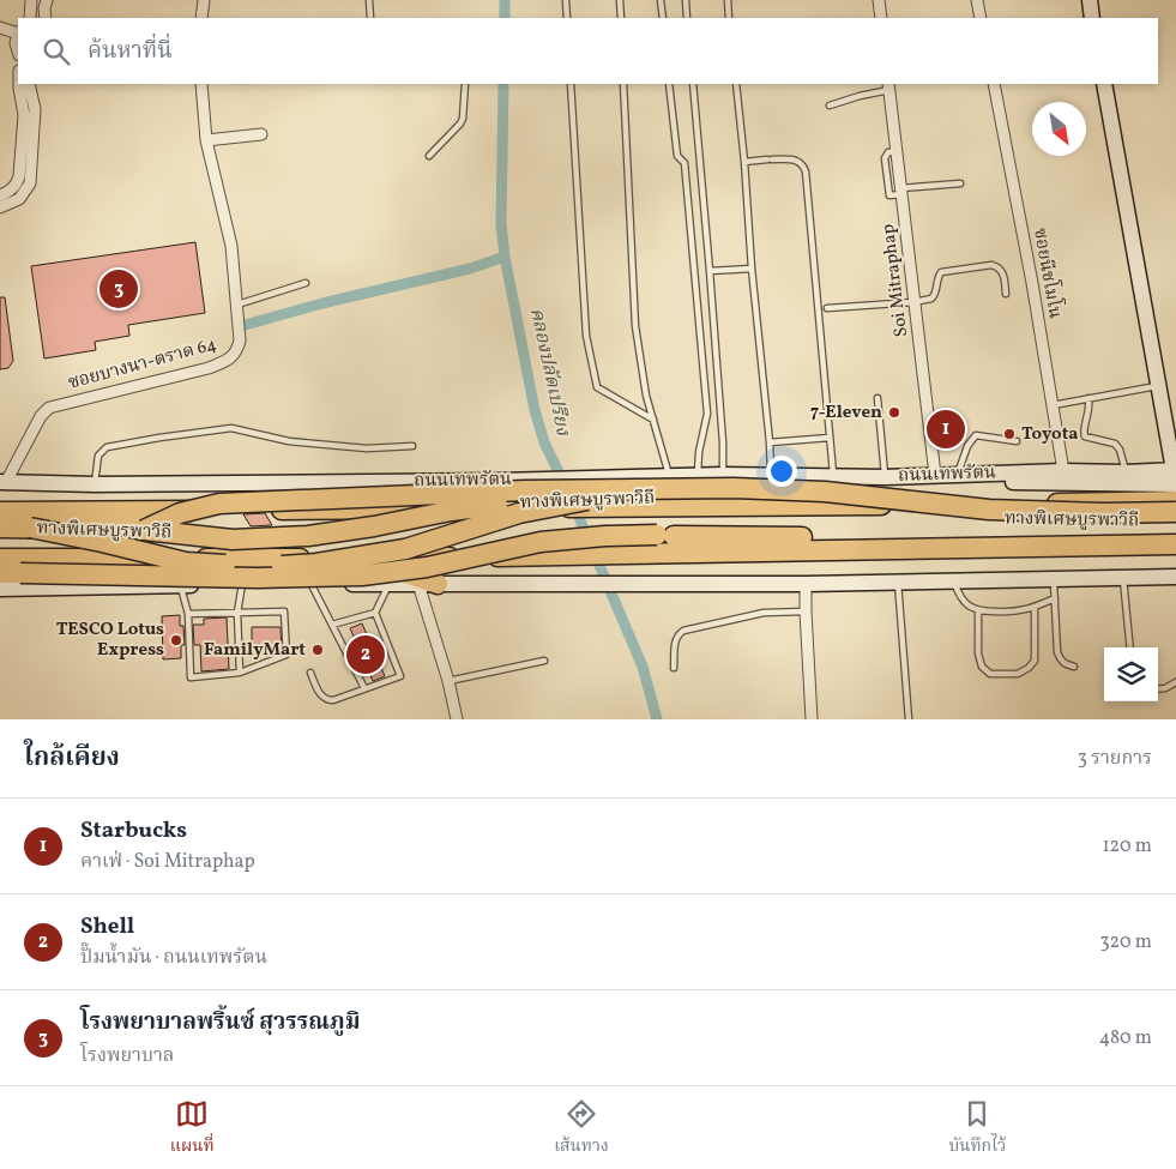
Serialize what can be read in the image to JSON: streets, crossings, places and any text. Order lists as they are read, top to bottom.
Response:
{
  "streets": {
    "highway": ["ถนนเทพรัตน", "ทางพิเศษบูรพาวิถี"],
    "street": ["ซอยนีชโมโน", "Soi Mitraphap", "ซอยบางนา-ตราด 64"]
  },
  "crossings": [
    ["ซอยนีชโมโน", "ถนนเทพรัตน"],
    ["Soi Mitraphap", "ถนนเทพรัตน"],
    ["ซอยบางนา-ตราด 64", "ถนนเทพรัตน"],
    ["ถนนเทพรัตน", "ทางพิเศษบูรพาวิถี"]
  ],
  "water": ["คลองปลัดเปรียง"],
  "places": [
    "7-Eleven",
    "Toyota",
    "TESCO Lotus Express",
    "FamilyMart"
  ],
  "north": "bottom right",
  "page": {
    "search": "ค้นหาที่นี่",
    "pins": ["3", "1", "2"],
    "heading": ["ใกล้เคียง", "3 รายการ"],
    "list": [
      {
        "mark": "1",
        "name": "Starbucks",
        "note": "คาเฟ่ · Soi Mitraphap",
        "value": "120 m"
      },
      {
        "mark": "2",
        "name": "Shell",
        "note": "ปั๊มน้ำมัน · ถนนเทพรัตน",
        "value": "320 m"
      },
      {
        "mark": "3",
        "name": "โรงพยาบาลพริ้นซ์ สุวรรณภูมิ",
        "note": "โรงพยาบาล",
        "value": "480 m"
      }
    ],
    "nav": ["แผนที่", "เส้นทาง", "บันทึกไว้"]
  }
}
